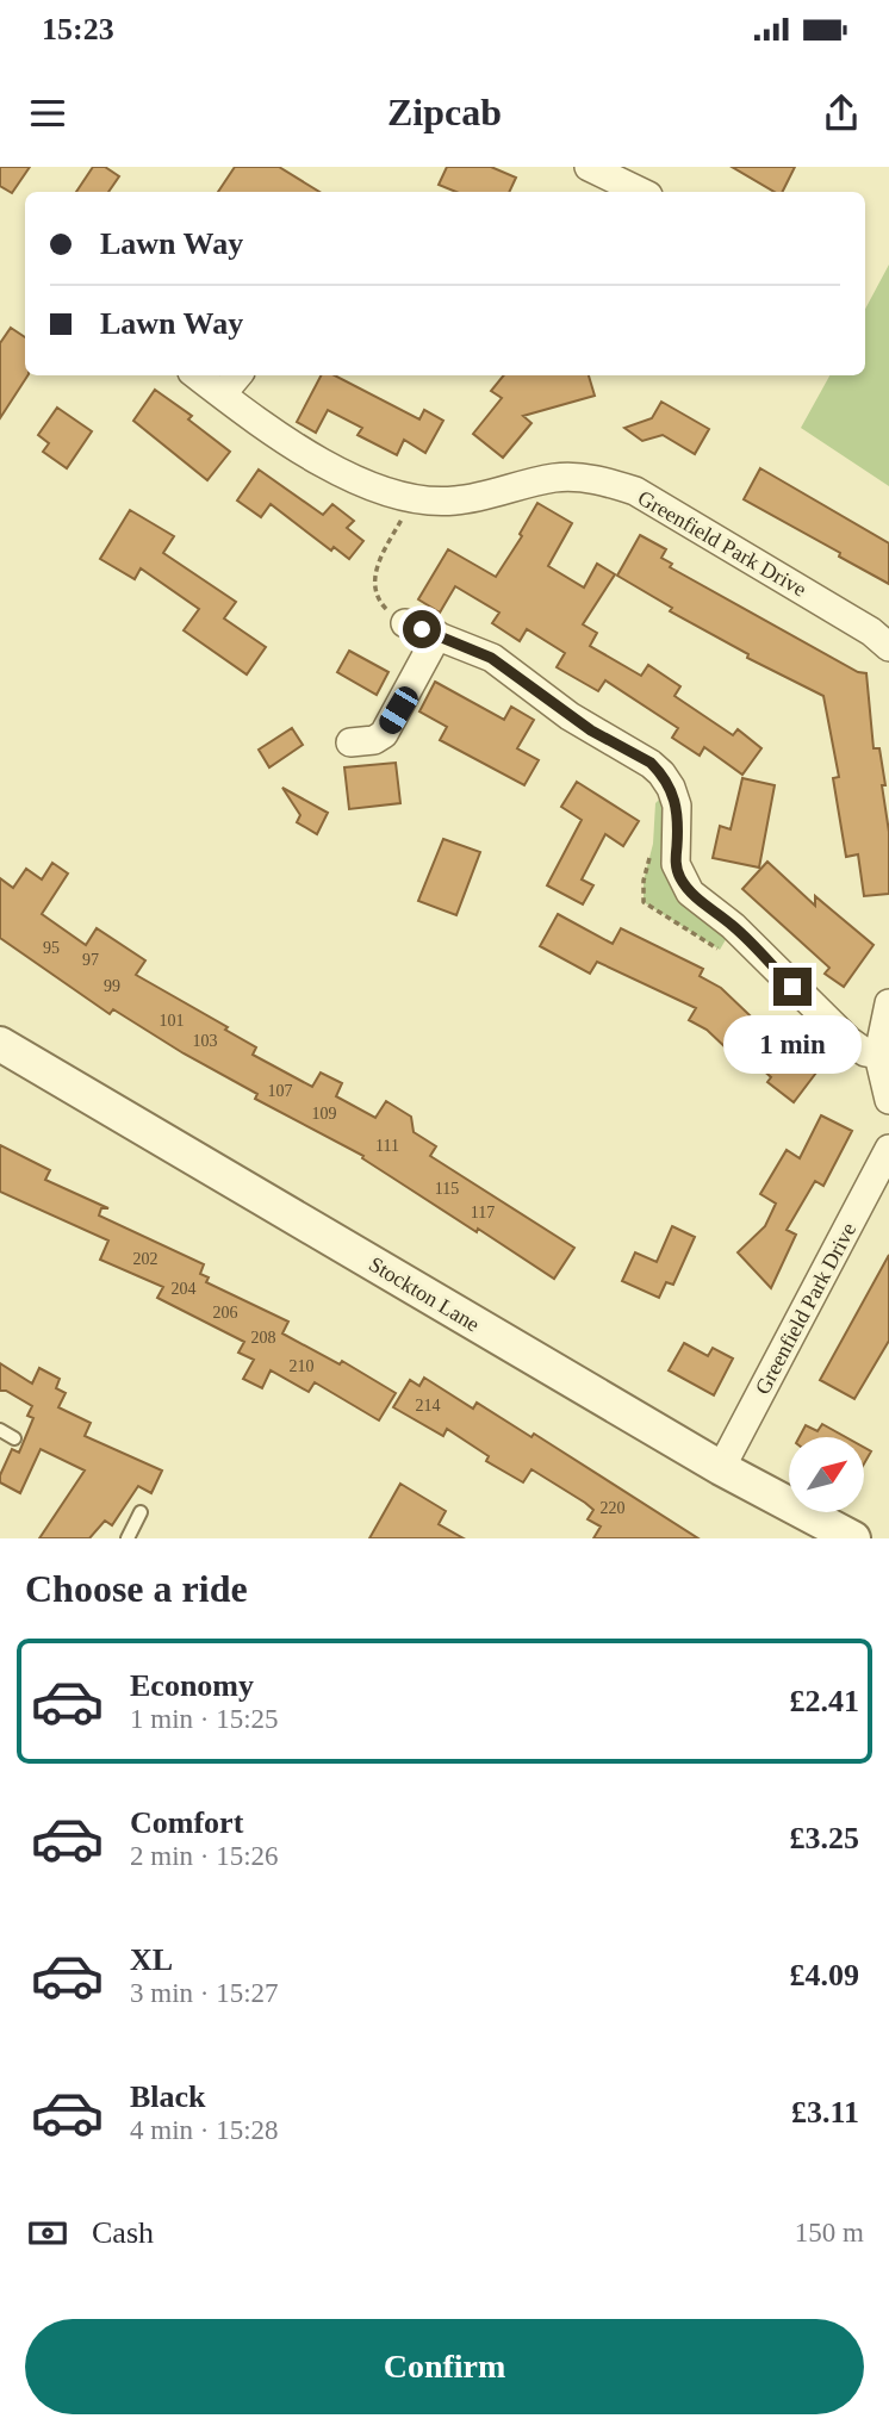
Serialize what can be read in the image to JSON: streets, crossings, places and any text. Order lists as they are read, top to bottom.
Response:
{
  "streets": {
    "street": ["Greenfield Park Drive", "Stockton Lane"]
  },
  "crossings": [
    ["Greenfield Park Drive", "Stockton Lane"]
  ],
  "house_numbers": [
    "95",
    "97",
    "99",
    "101",
    "103",
    "107",
    "109",
    "111",
    "115",
    "117",
    "202",
    "204",
    "206",
    "208",
    "210",
    "214",
    "220"
  ],
  "north": "top right",
  "page": {
    "status": "15:23",
    "header": "Zipcab",
    "banner": ["Lawn Way", "Lawn Way"],
    "bubble": "1 min",
    "heading": "Choose a ride",
    "list": [
      {
        "name": "Economy",
        "note": "1 min · 15:25",
        "value": "£2.41"
      },
      {
        "name": "Comfort",
        "note": "2 min · 15:26",
        "value": "£3.25"
      },
      {
        "name": "XL",
        "note": "3 min · 15:27",
        "value": "£4.09"
      },
      {
        "name": "Black",
        "note": "4 min · 15:28",
        "value": "£3.11"
      }
    ],
    "pay": ["Cash", "150 m"],
    "buttons": "Confirm"
  }
}
